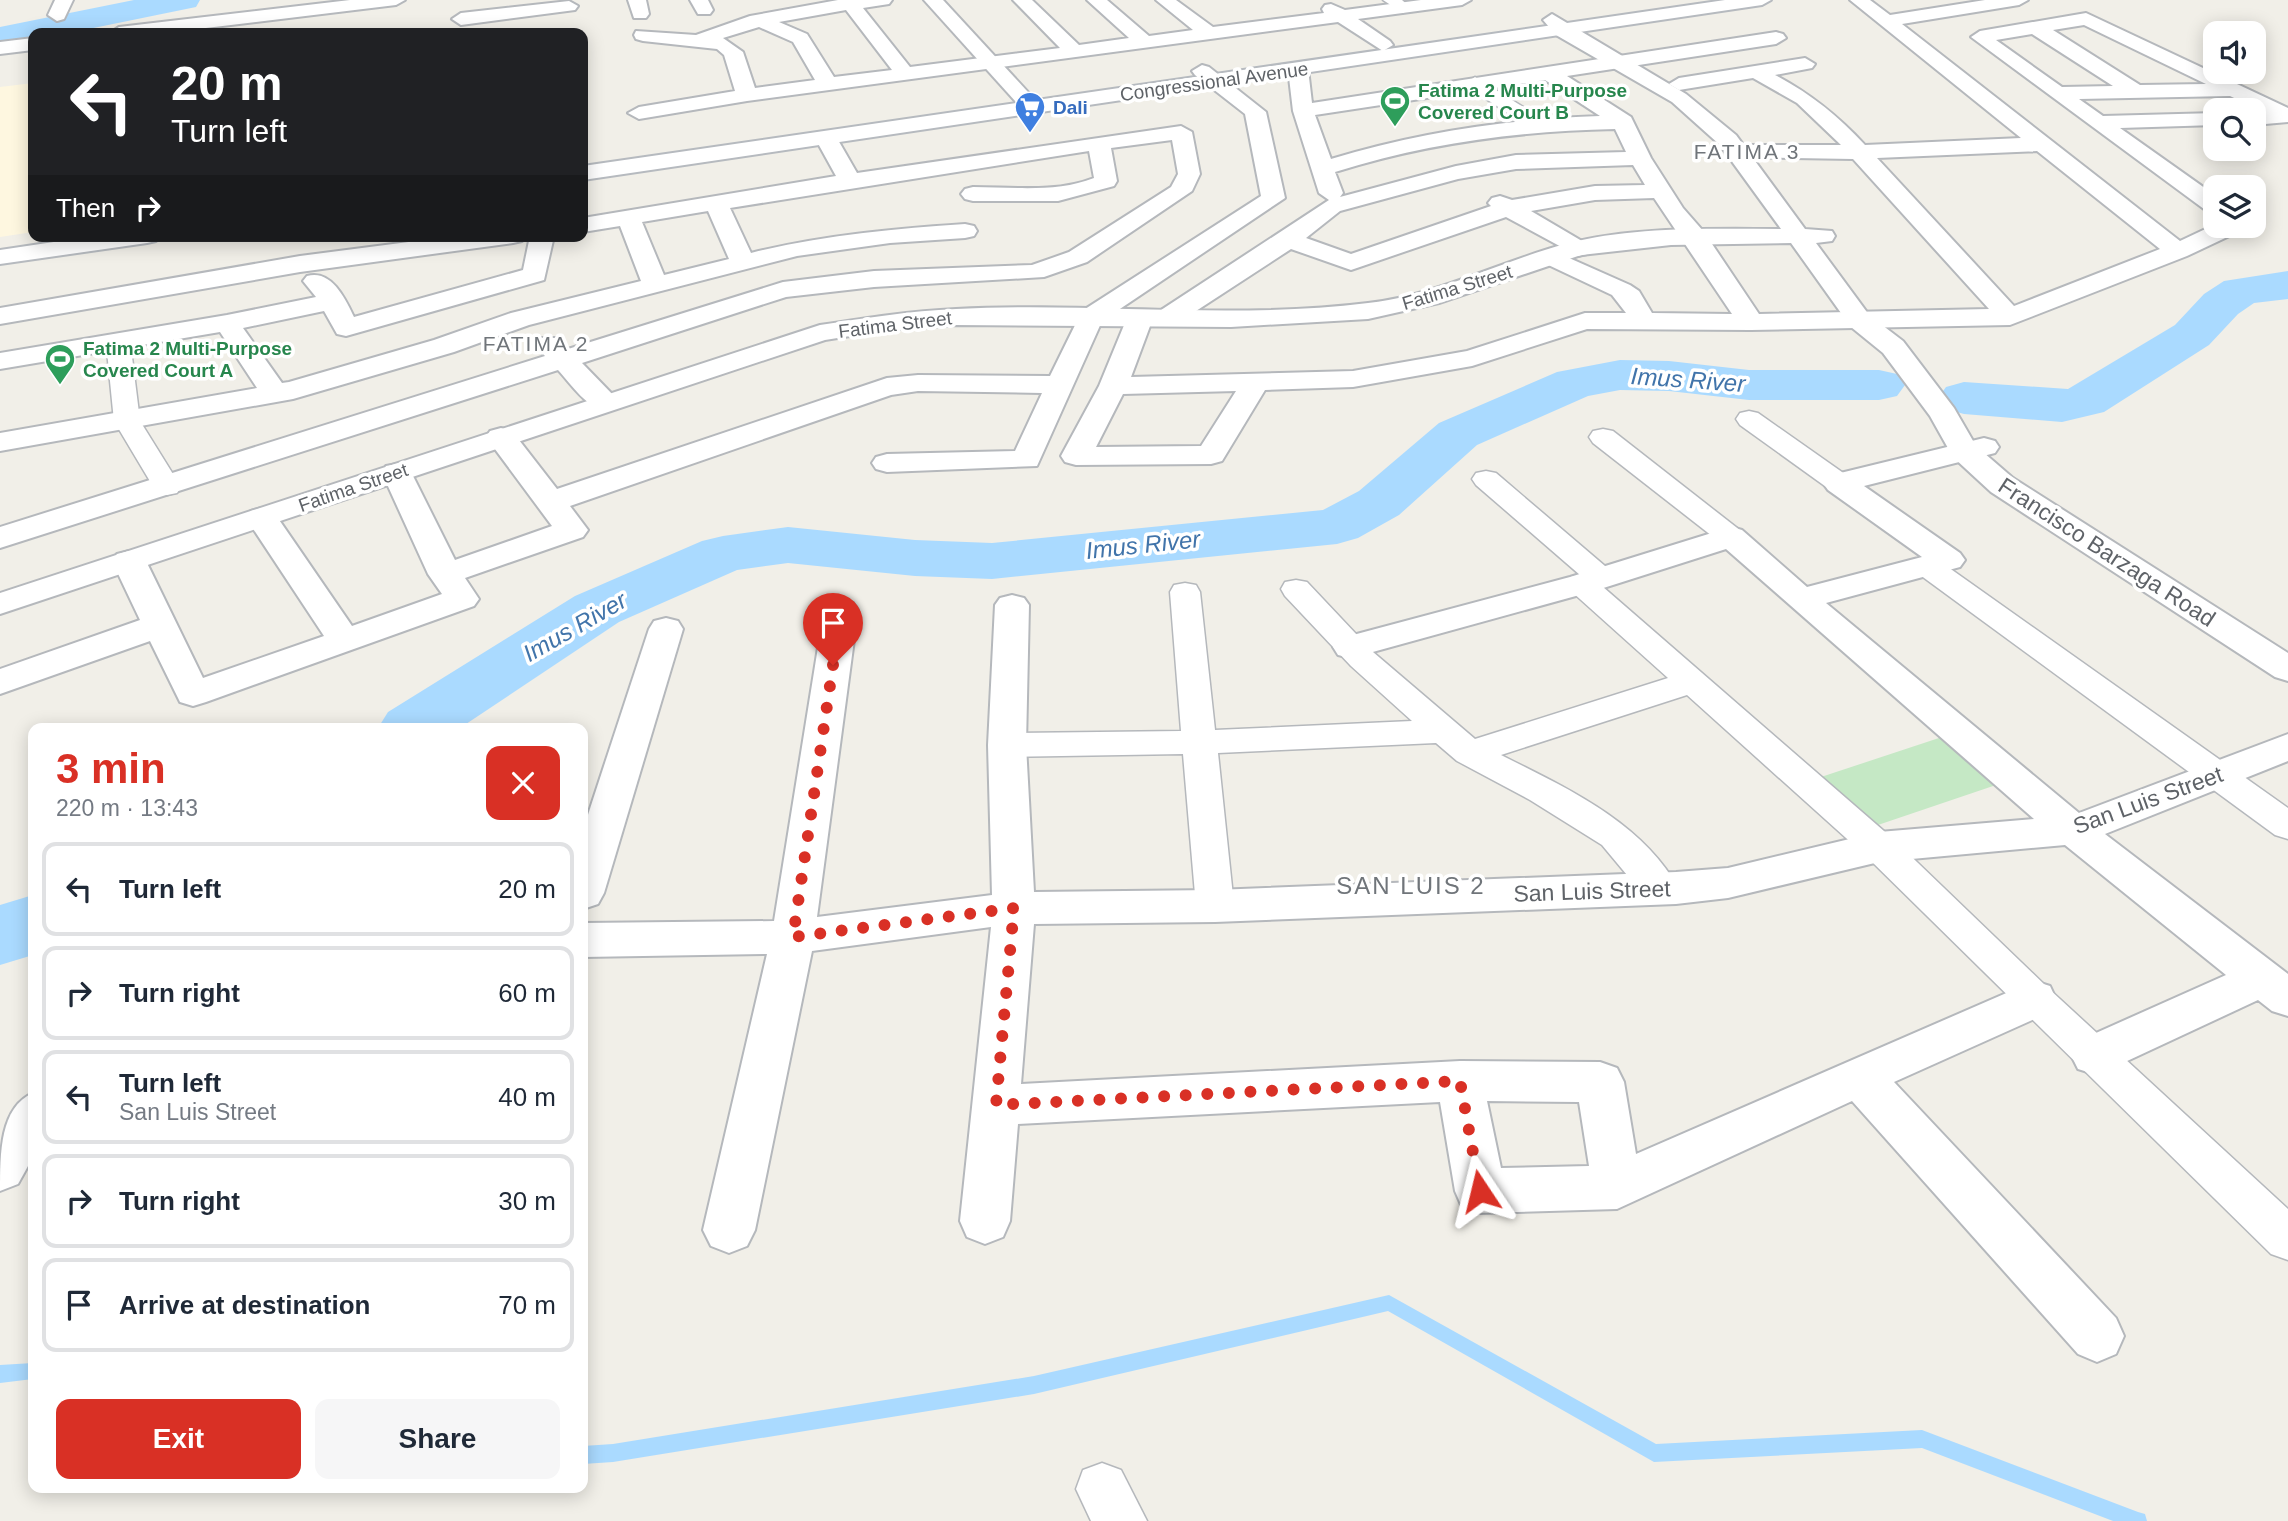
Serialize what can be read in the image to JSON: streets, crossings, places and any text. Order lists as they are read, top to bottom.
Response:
{
  "streets": {
    "street": [
      "Congressional Avenue",
      "Fatima Street",
      "Francisco Barzaga Road",
      "San Luis Street"
    ]
  },
  "crossings": [
    ["Congressional Avenue", "Francisco Barzaga Road"],
    ["Fatima Street", "Francisco Barzaga Road"]
  ],
  "districts": ["FATIMA 3", "FATIMA 2", "SAN LUIS 2"],
  "water": ["Imus River"],
  "places": {
    "sports": ["Fatima 2 Multi-Purpose Covered Court B", "Fatima 2 Multi-Purpose Covered Court A"],
    "supermarket": ["Dali"]
  },
  "page": {
    "turn": ["20 m", "Turn left"],
    "then": "Then",
    "heading": ["3 min", "220 m · 13:43"],
    "list": [
      {
        "name": "Turn left",
        "value": "20 m"
      },
      {
        "name": "Turn right",
        "value": "60 m"
      },
      {
        "name": "Turn left",
        "note": "San Luis Street",
        "value": "40 m"
      },
      {
        "name": "Turn right",
        "value": "30 m"
      },
      {
        "name": "Arrive at destination",
        "value": "70 m"
      }
    ],
    "buttons": ["Exit", "Share"]
  }
}
